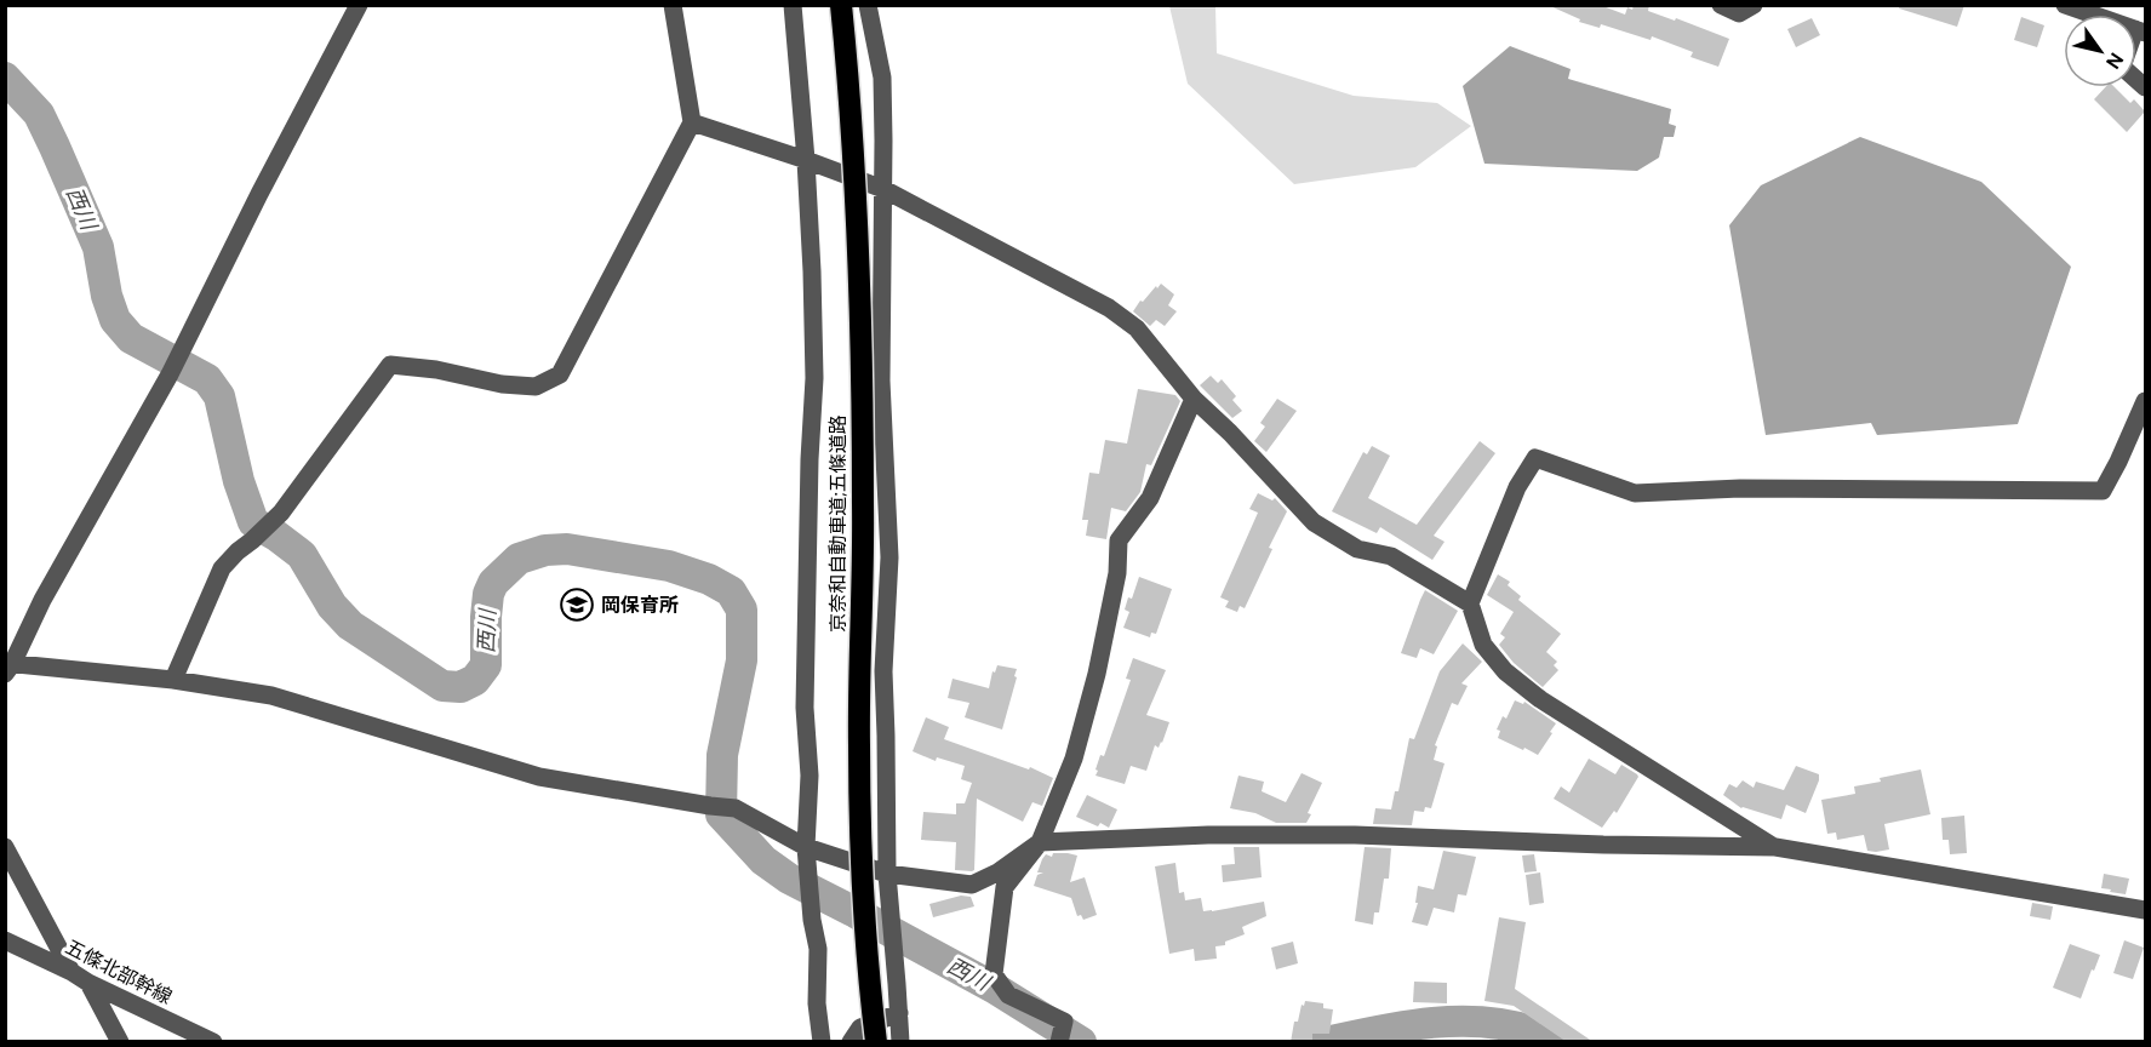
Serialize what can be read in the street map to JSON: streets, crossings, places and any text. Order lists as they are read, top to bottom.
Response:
{
  "streets": {
    "highway": ["京奈和自動車道;五條道路"],
    "street": ["五條北部幹線"]
  },
  "water": ["西川"],
  "places": {
    "school or university": ["岡保育所"]
  },
  "north": "bottom right"
}
